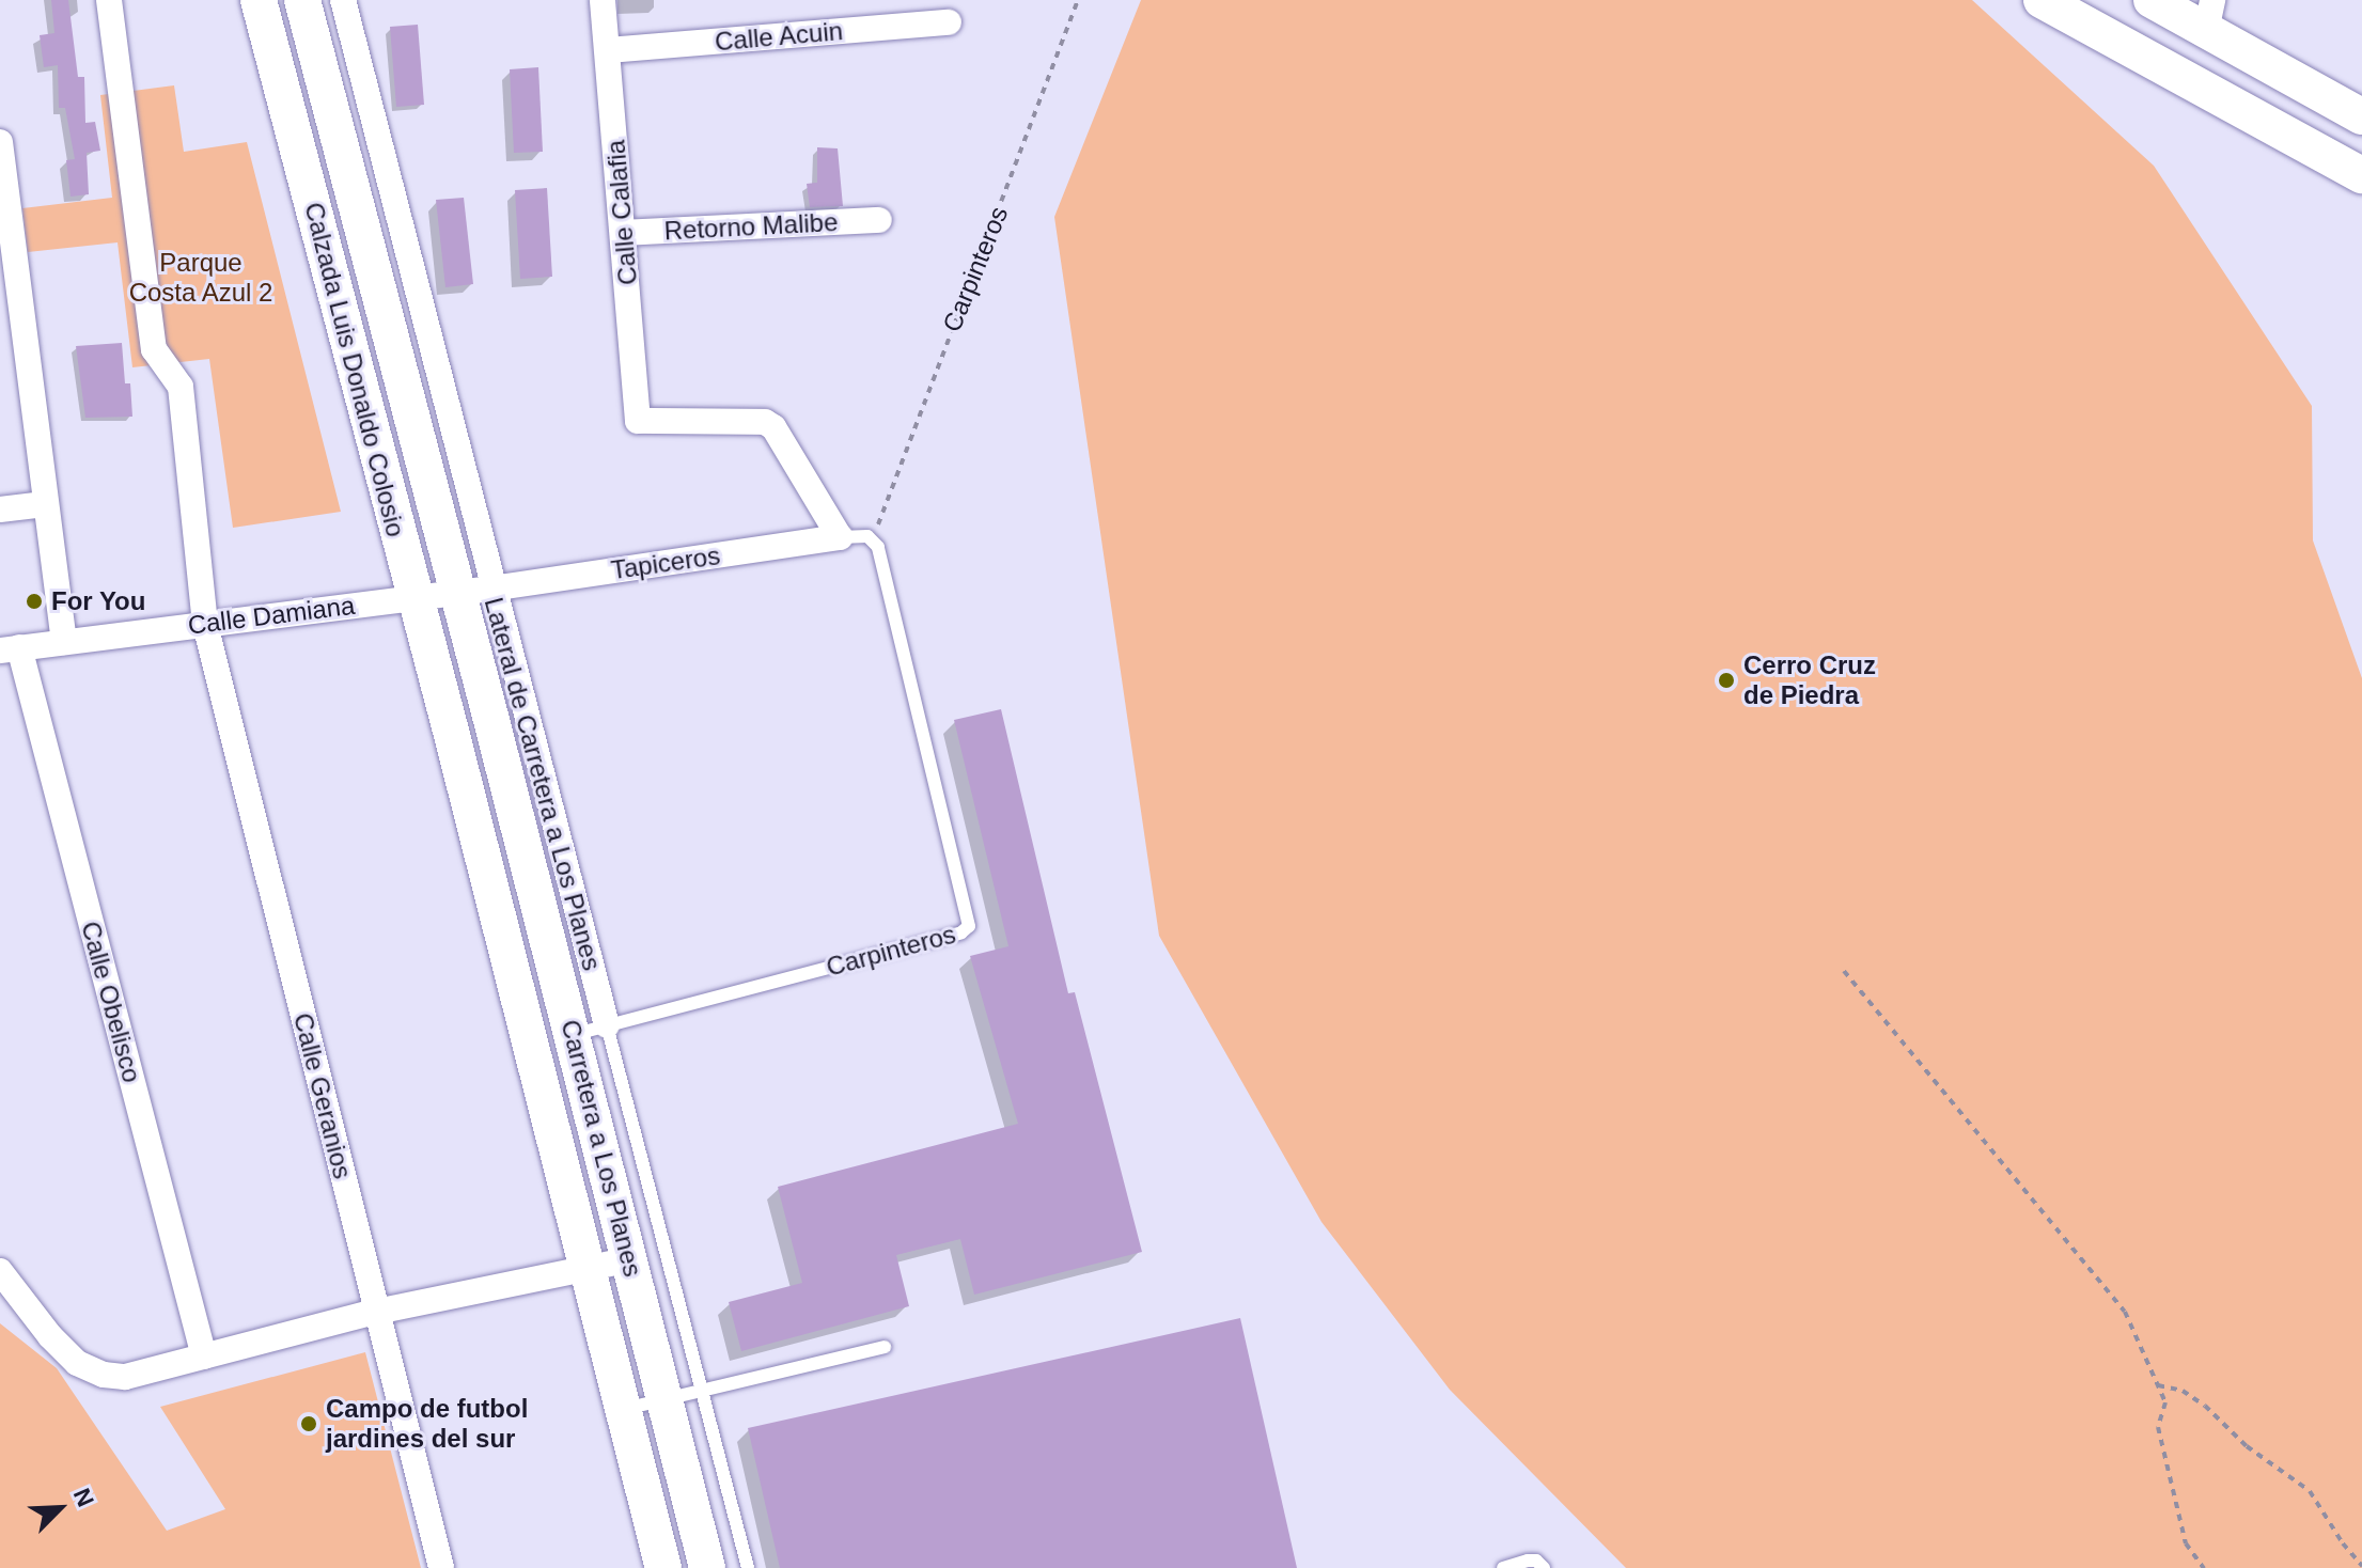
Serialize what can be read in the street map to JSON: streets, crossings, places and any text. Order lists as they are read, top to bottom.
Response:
{
  "streets": {
    "main road": ["Calzada Luis Donaldo Colosio", "Carretera a Los Planes"],
    "street": [
      "Calle Acuin",
      "Calle Calafia",
      "Retorno Malibe",
      "Tapiceros",
      "Calle Damiana",
      "Lateral de Carretera a Los Planes",
      "Calle Obelisco",
      "Calle Geranios"
    ],
    "lane": ["Carpinteros"]
  },
  "crossings": [
    ["Calle Acuin", "Calle Calafia"],
    ["Calle Calafia", "Retorno Malibe"],
    ["Calle Calafia", "Tapiceros"],
    ["Carpinteros", "Lateral de Carretera a Los Planes"],
    ["Carpinteros", "Carretera a Los Planes"],
    ["Calzada Luis Donaldo Colosio", "Tapiceros"],
    ["Calzada Luis Donaldo Colosio", "Calle Damiana"],
    ["Calzada Luis Donaldo Colosio", "Lateral de Carretera a Los Planes"],
    ["Calzada Luis Donaldo Colosio", "Carretera a Los Planes"],
    ["Tapiceros", "Calle Damiana"],
    ["Tapiceros", "Lateral de Carretera a Los Planes"],
    ["Calle Damiana", "Lateral de Carretera a Los Planes"],
    ["Calle Damiana", "Calle Obelisco"],
    ["Calle Damiana", "Calle Geranios"],
    ["Lateral de Carretera a Los Planes", "Carretera a Los Planes"]
  ],
  "parks": ["Parque Costa Azul 2"],
  "places": ["For You", "Cerro Cruz de Piedra", "Campo de futbol jardines del sur"],
  "north": "top right"
}
